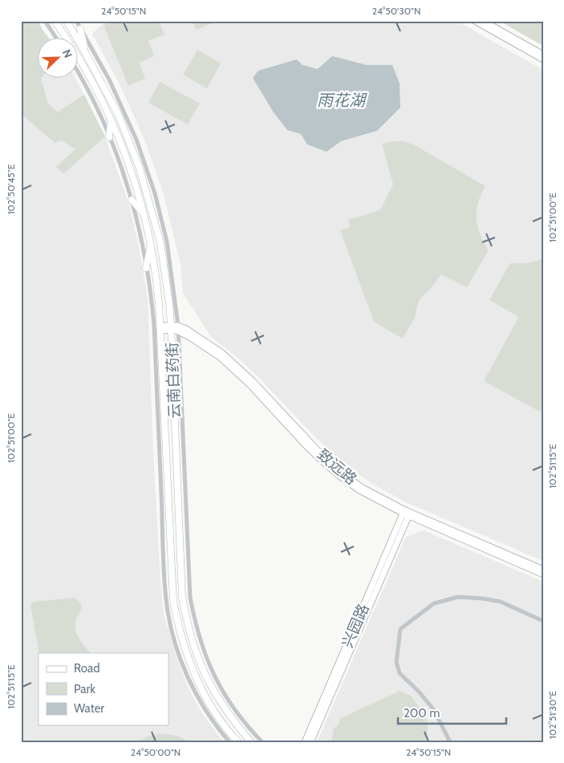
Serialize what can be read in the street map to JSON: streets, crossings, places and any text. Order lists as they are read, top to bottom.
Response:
{
  "streets": {
    "main road": ["云南白药街", "致远路", "兴园路"]
  },
  "crossings": [
    ["云南白药街", "致远路"],
    ["致远路", "兴园路"]
  ],
  "water": ["雨花湖"],
  "legend": ["Road", "Park", "Water"],
  "scale_bar": "200 m",
  "north": "top right",
  "coordinates": [
    "24°50'15\"N",
    "24°50'30\"N",
    "102°50'45\"E",
    "102°51'00\"E",
    "102°51'15\"E",
    "102°51'30\"E",
    "24°50'00\"N"
  ]
}
